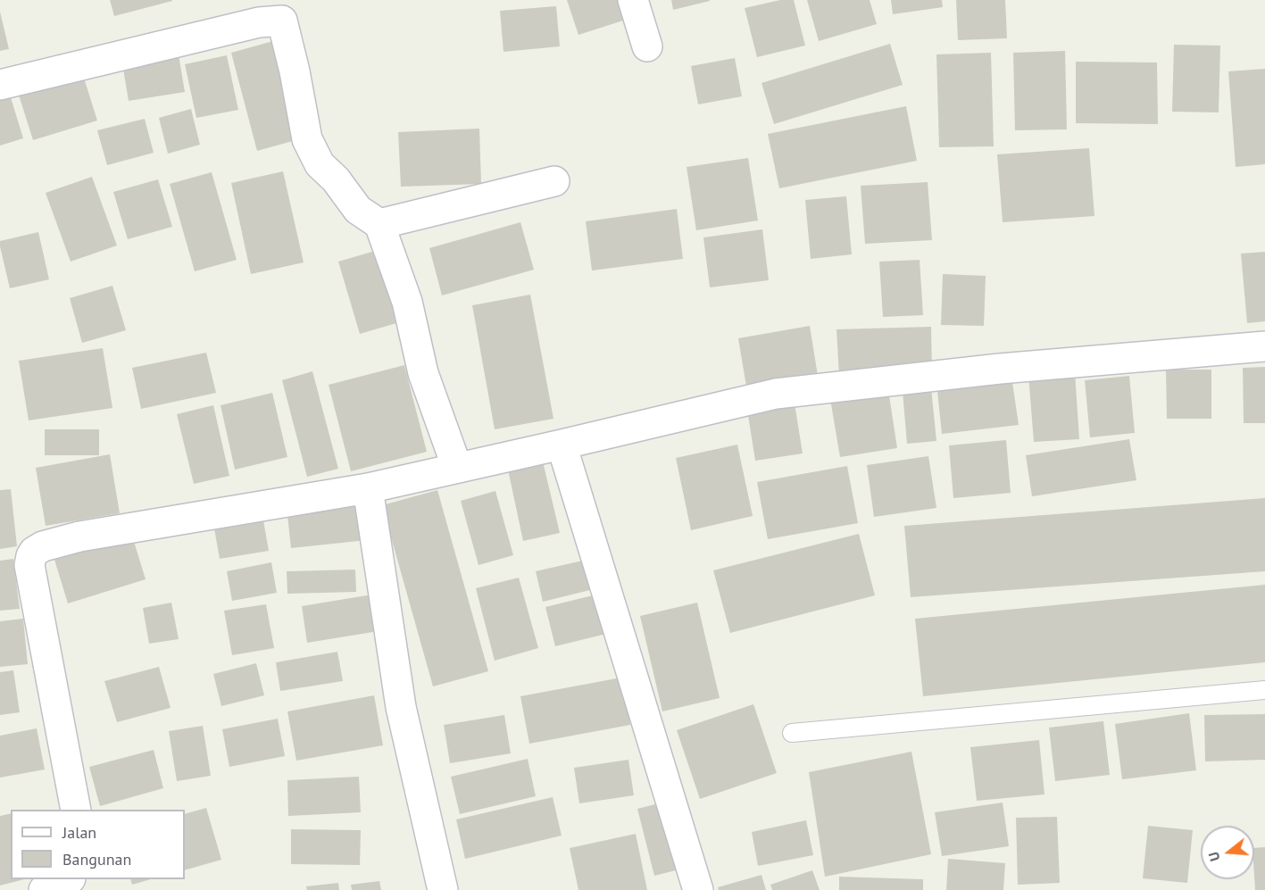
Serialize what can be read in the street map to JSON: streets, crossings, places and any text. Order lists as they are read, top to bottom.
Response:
{
  "legend": ["Jalan", "Bangunan"],
  "north": "left"
}
